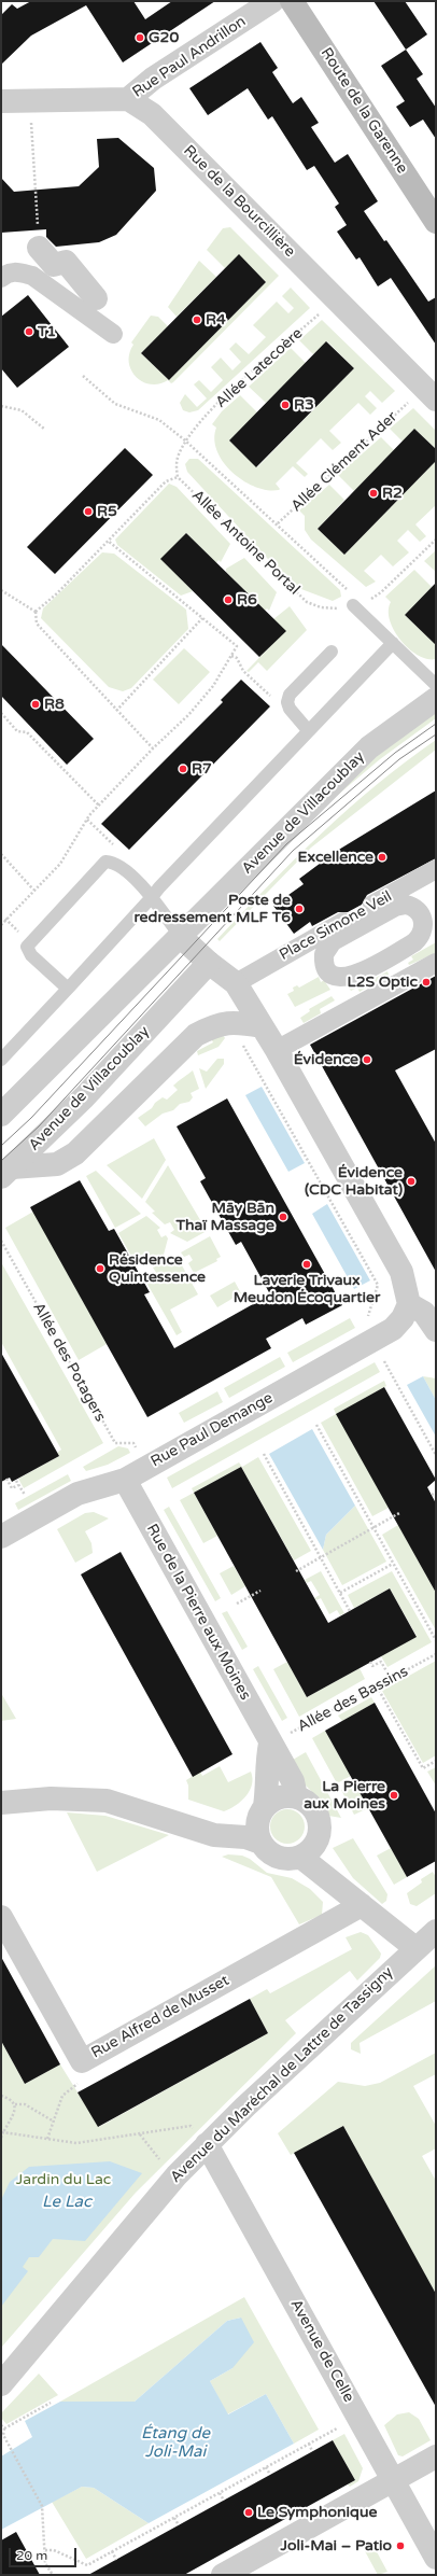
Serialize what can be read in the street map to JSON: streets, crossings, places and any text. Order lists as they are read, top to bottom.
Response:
{
  "streets": {
    "main road": ["Route de la Garenne"],
    "street": [
      "Rue Paul Andrillon",
      "Rue de la Bourcillière",
      "Avenue de Villacoublay",
      "Place Simone Veil",
      "Rue Paul Demange",
      "Rue de la Pierre aux Moines",
      "Rue Alfred de Musset",
      "Avenue du Maréchal de Lattre de Tassigny",
      "Avenue de Celle"
    ],
    "path": [
      "Allée Latecoère",
      "Allée Clément Ader",
      "Allée Antoine Portal",
      "Allée des Potagers",
      "Allée des Bassins"
    ]
  },
  "crossings": [
    ["Rue Paul Andrillon", "Rue de la Bourcillière"],
    ["Rue de la Bourcillière", "Allée Latecoère"],
    ["Allée des Potagers", "Rue Paul Demange"],
    ["Rue Paul Demange", "Rue de la Pierre aux Moines"],
    ["Rue de la Pierre aux Moines", "Allée des Bassins"],
    ["Avenue du Maréchal de Lattre de Tassigny", "Avenue de Celle"]
  ],
  "water": ["Le Lac", "Étang de Joli-Mai"],
  "parks": ["Jardin du Lac"],
  "places": [
    "G20",
    "R4",
    "T1",
    "R3",
    "R2",
    "R5",
    "R6",
    "R8",
    "R7",
    "Excellence",
    "Poste de redressement MLF T6",
    "L2S Optic",
    "Évidence",
    "Évidence (CDC Habitat)",
    "Māy Bān Thaï Massage",
    "Laverie Trivaux Meudon Écoquartier",
    "Résidence Quintessence",
    "La Pierre aux Moines",
    "Le Symphonique",
    "Joli-Mai – Patio"
  ],
  "scale_bar": "20 m"
}
